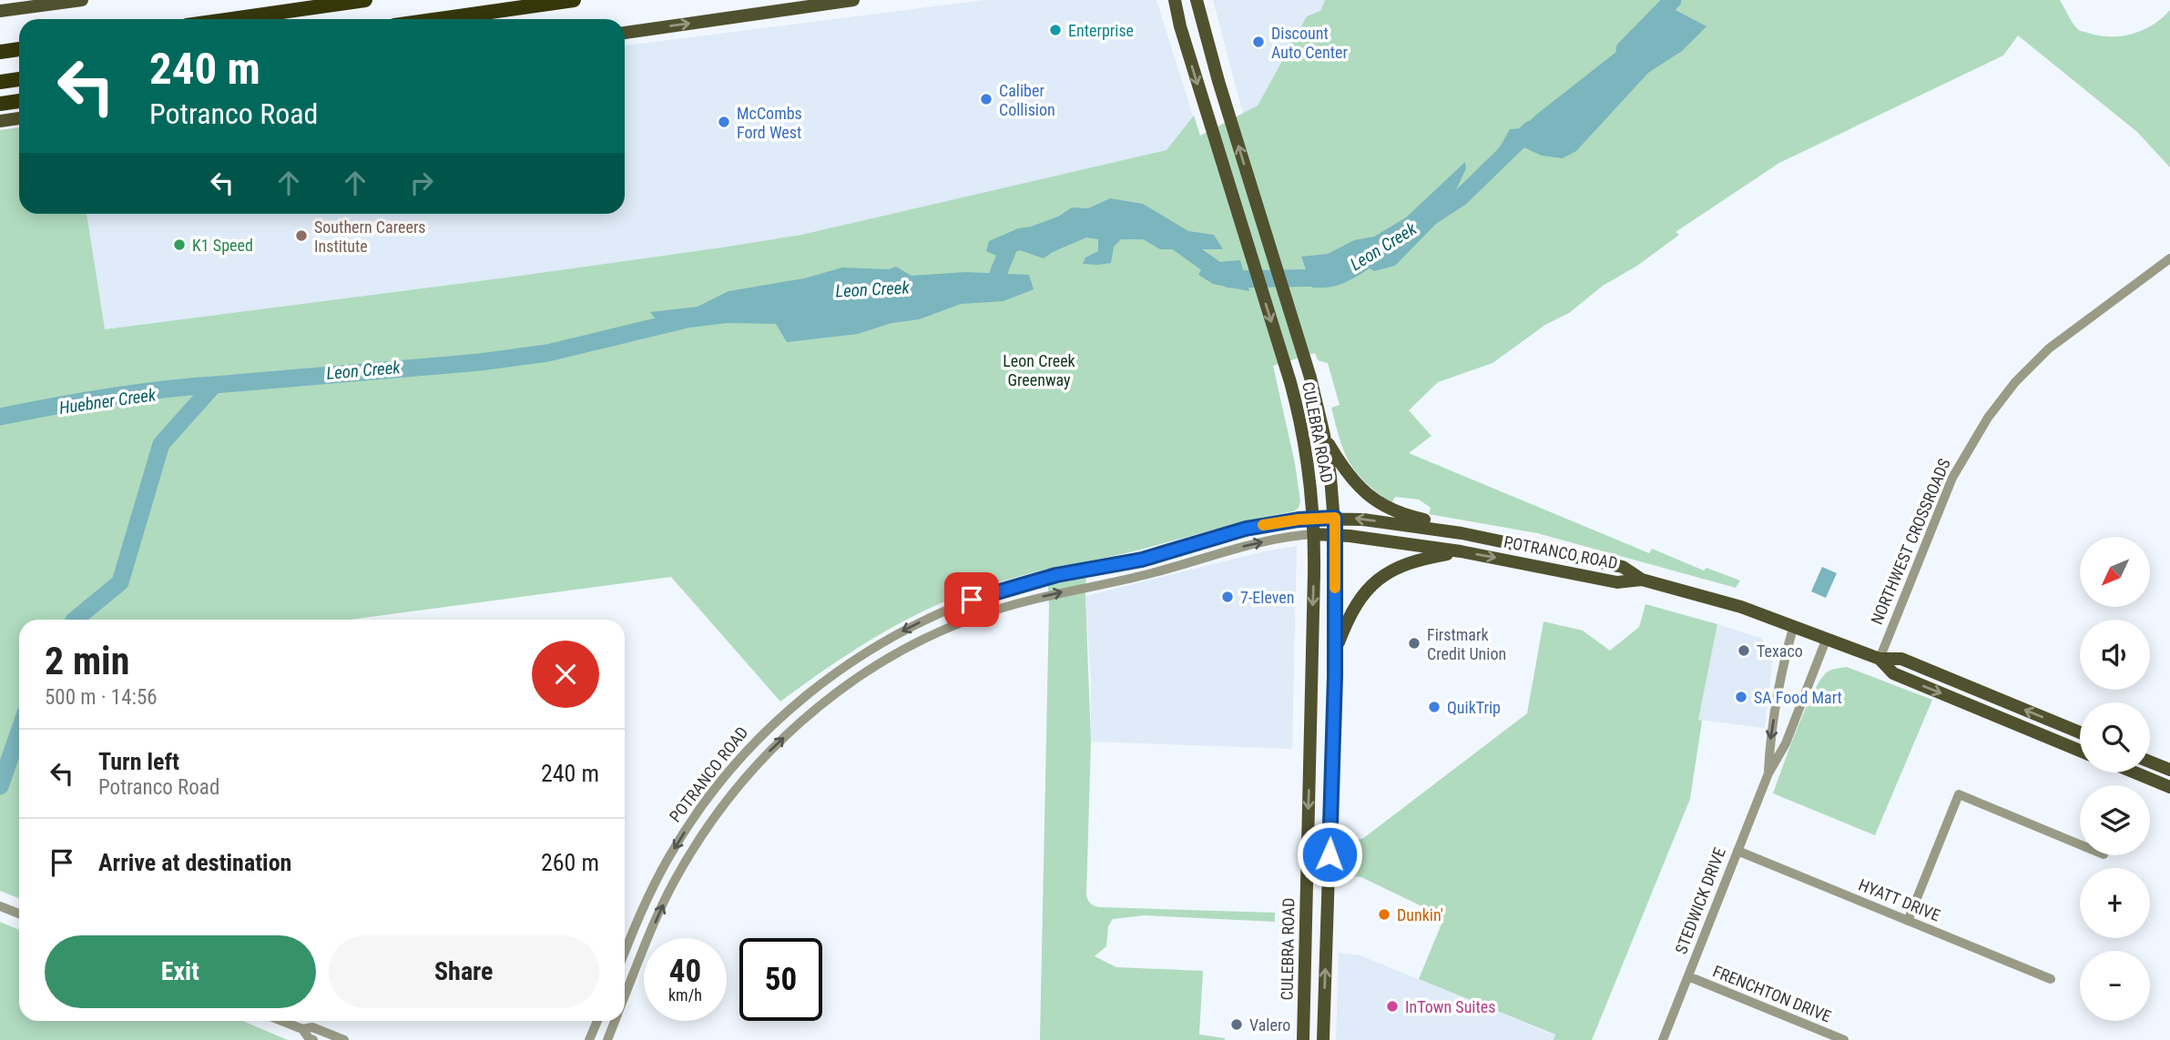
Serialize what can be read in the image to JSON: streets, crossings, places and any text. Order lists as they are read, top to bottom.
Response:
{
  "streets": {
    "main road": ["CULEBRA ROAD", "POTRANCO ROAD"],
    "street": [
      "NORTHWEST CROSSROADS",
      "HYATT DRIVE",
      "STEDWICK DRIVE",
      "FRENCHTON DRIVE"
    ]
  },
  "crossings": [
    ["CULEBRA ROAD", "POTRANCO ROAD"],
    ["HYATT DRIVE", "STEDWICK DRIVE"],
    ["STEDWICK DRIVE", "FRENCHTON DRIVE"]
  ],
  "water": ["Leon Creek", "Huebner Creek"],
  "parks": ["Leon Creek Greenway"],
  "places": [
    "Enterprise",
    "Discount Auto Center",
    "Caliber Collision",
    "McCombs Ford West",
    "Southern Careers Institute",
    "K1 Speed",
    "7-Eleven",
    "Firstmark Credit Union",
    "Texaco",
    "SA Food Mart",
    "QuikTrip",
    "Dunkin'",
    "InTown Suites",
    "Valero"
  ],
  "north": "bottom left",
  "page": {
    "turn": ["240 m", "Potranco Road"],
    "map_buttons": ["+", "−"],
    "heading": ["2 min", "500 m · 14:56"],
    "list": [
      {
        "name": "Turn left",
        "note": "Potranco Road",
        "value": "240 m"
      },
      {
        "name": "Arrive at destination",
        "value": "260 m"
      }
    ],
    "buttons": ["Exit", "Share"],
    "speed": "40 km/h",
    "limit": "50"
  }
}
